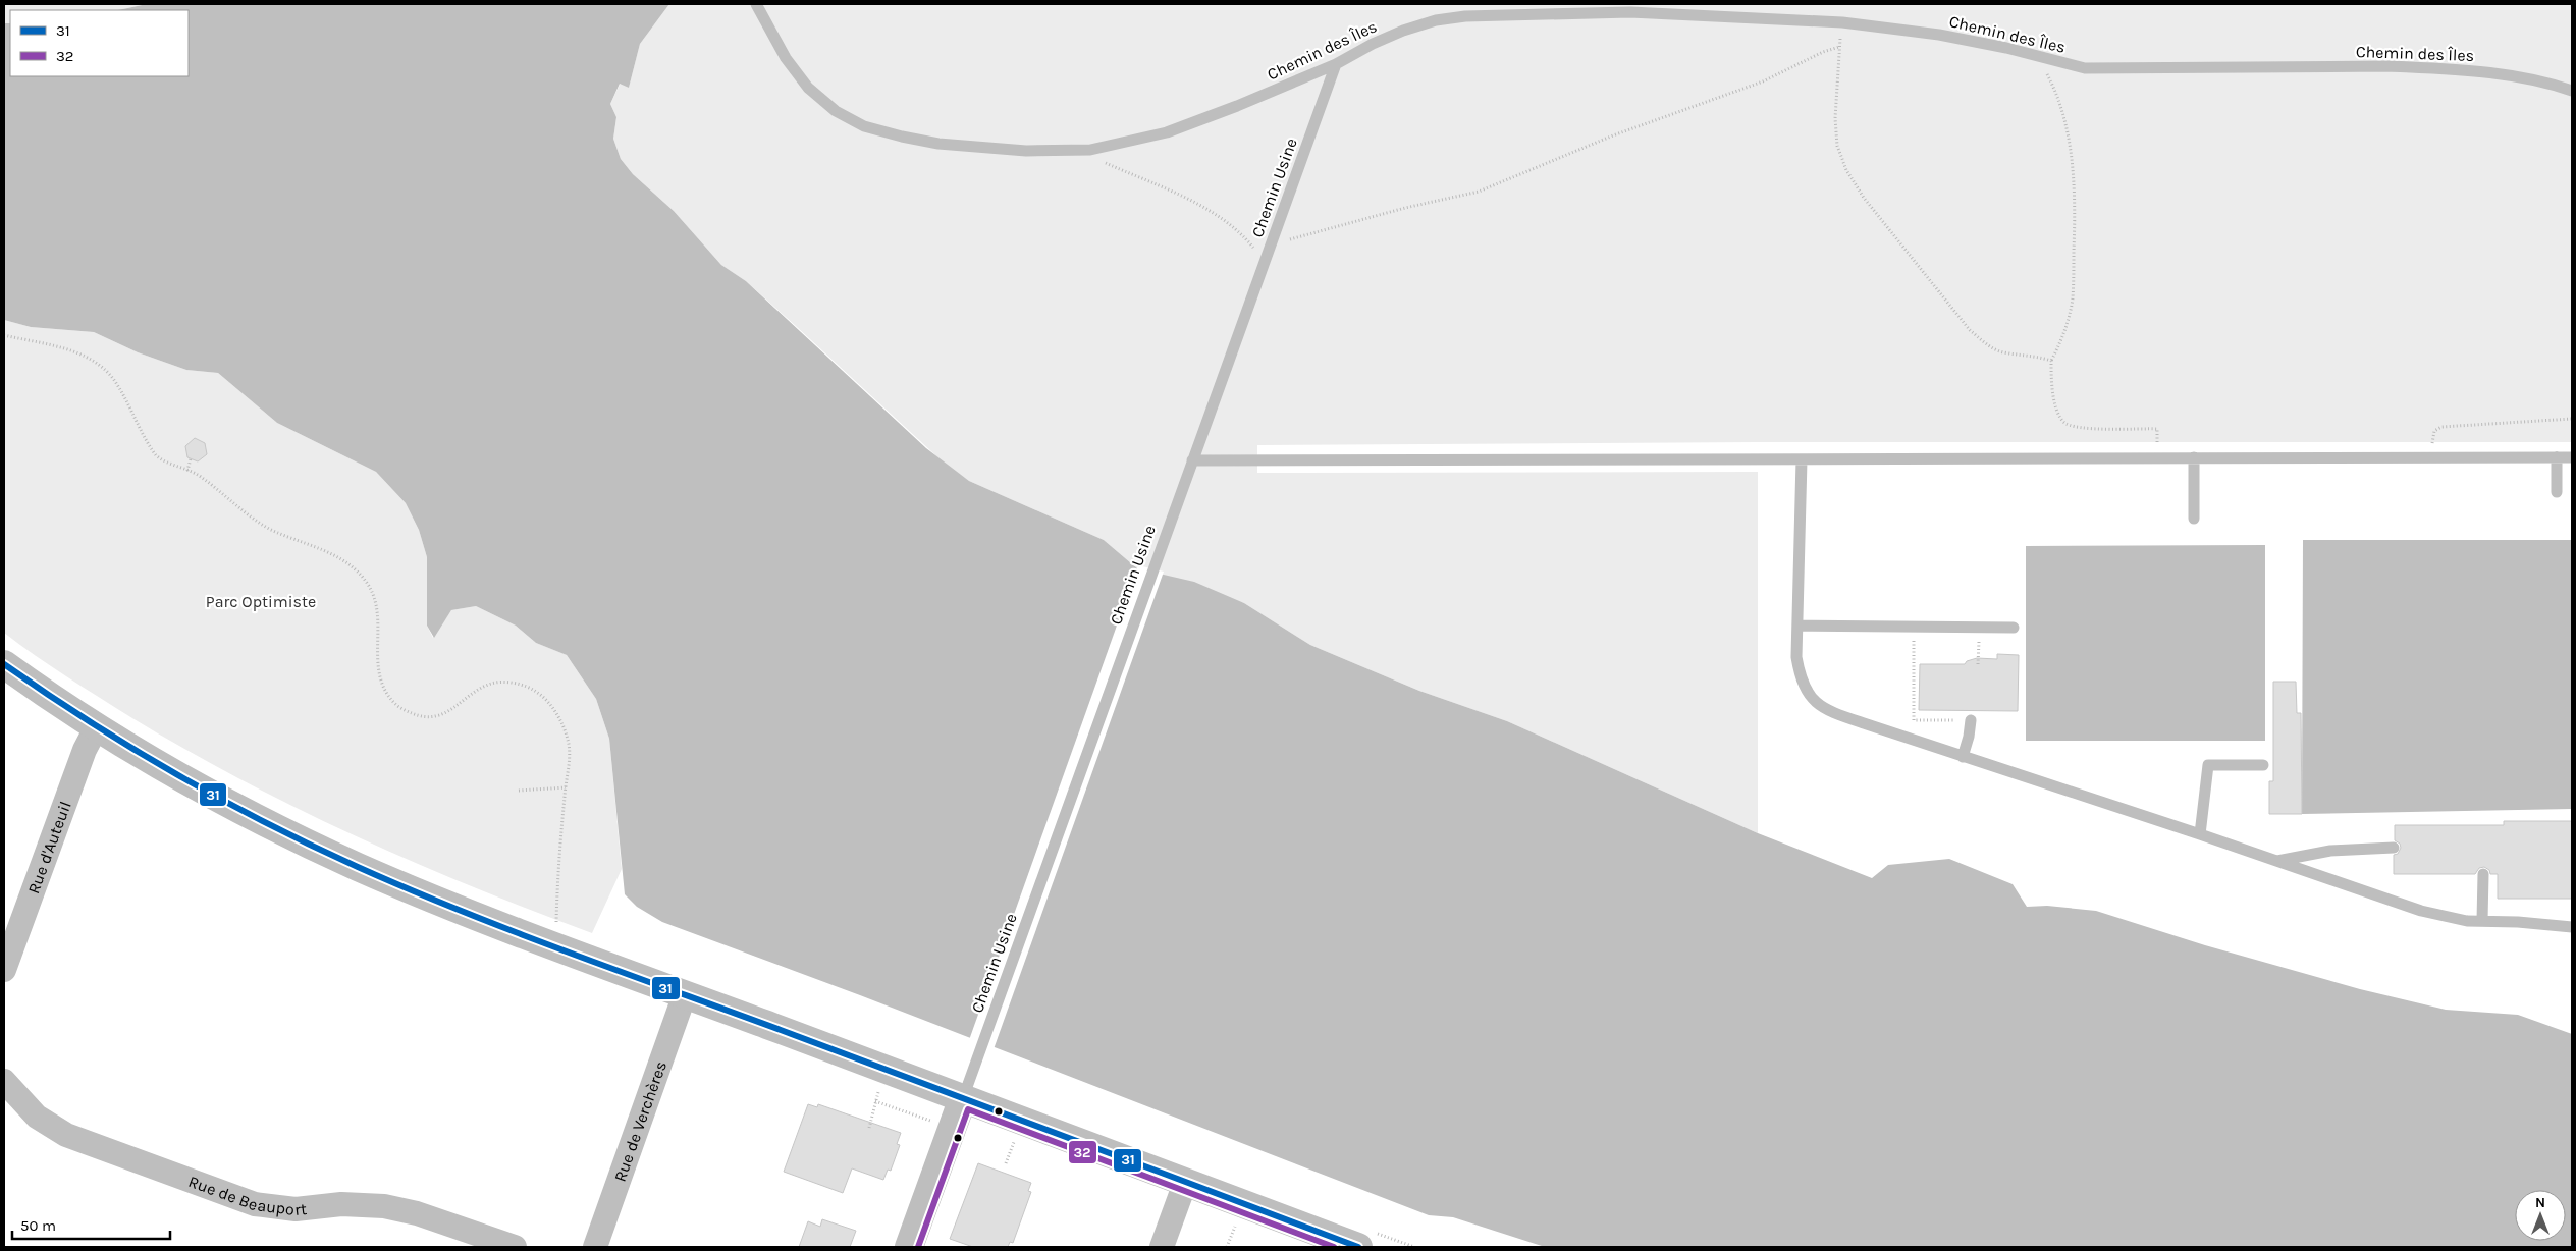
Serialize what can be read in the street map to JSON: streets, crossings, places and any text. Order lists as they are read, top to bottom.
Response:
{
  "streets": {
    "street": ["Rue d'Auteuil", "Rue de Verchères", "Rue de Beauport"],
    "lane": ["Chemin des Îles", "Chemin Usine"]
  },
  "crossings": [
    ["Chemin des Îles", "Chemin Usine"]
  ],
  "parks": ["Parc Optimiste"],
  "lines": ["transit line 31", "transit line 32"],
  "legend": ["31", "32"],
  "scale_bar": "50 m",
  "north": "top"
}
